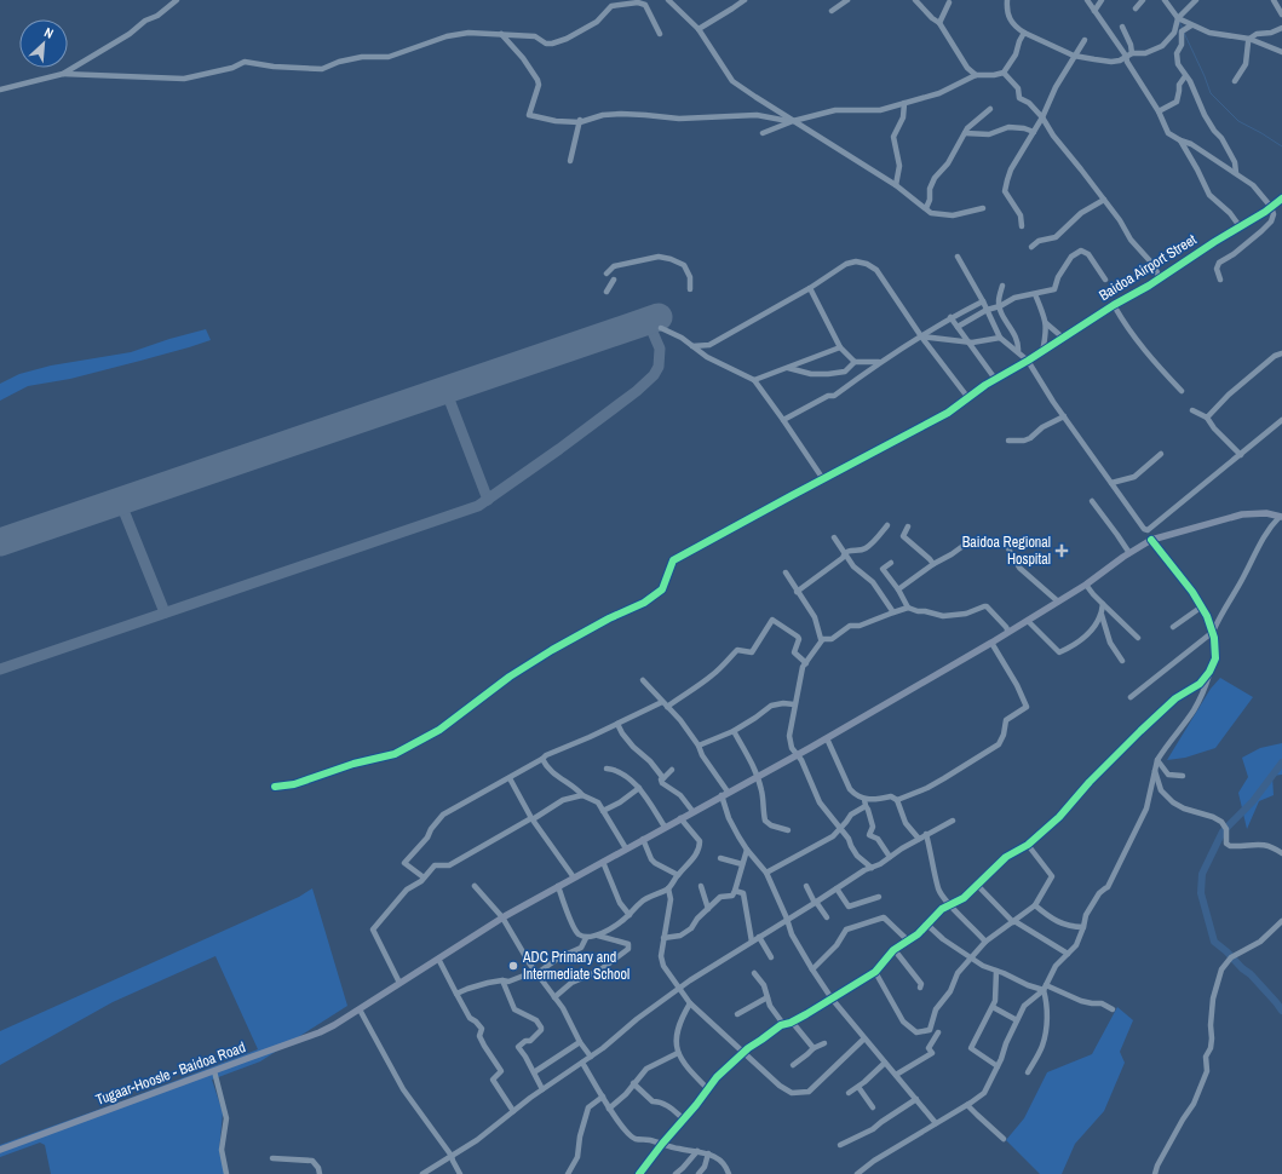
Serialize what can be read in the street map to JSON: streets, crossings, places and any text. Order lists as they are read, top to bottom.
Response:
{
  "streets": {
    "main road": ["Tugaar-Hoosle - Baidoa Road"],
    "street": ["Baidoa Airport Street"]
  },
  "places": {
    "health": ["Baidoa Regional Hospital"],
    "other": ["ADC Primary and Intermediate School"]
  },
  "north": "top right"
}
